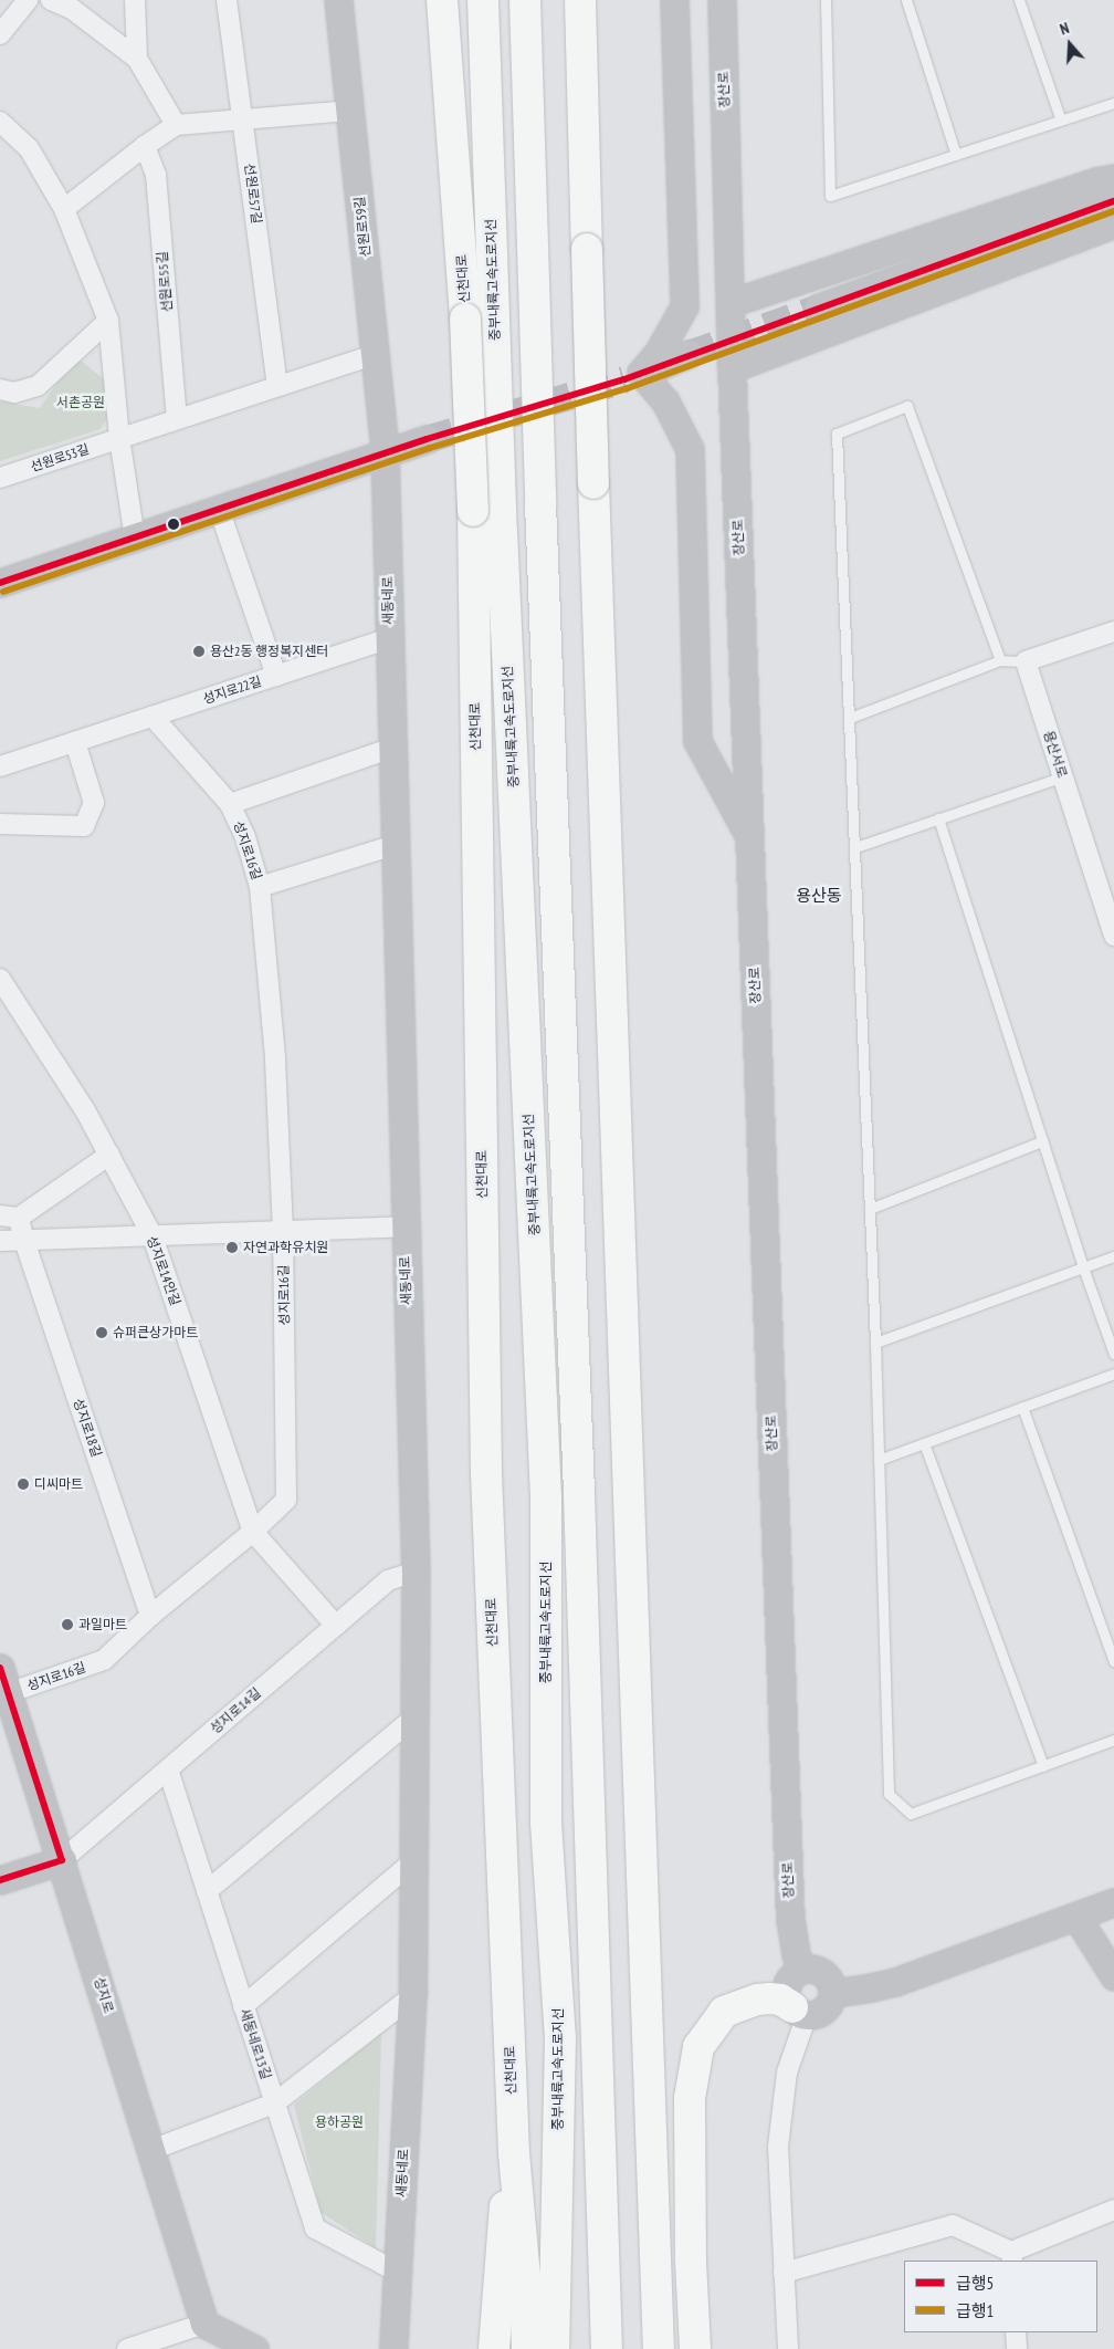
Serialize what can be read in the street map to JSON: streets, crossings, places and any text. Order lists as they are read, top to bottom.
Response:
{
  "streets": {
    "highway": ["신천대로", "중부내륙고속도로지선"],
    "street": [
      "장산로",
      "선원로57길",
      "선원로59길",
      "선원로55길",
      "선원로53길",
      "새동네로",
      "성지로22길",
      "용산서로",
      "성지로16길",
      "성지로14안길",
      "성지로18길",
      "성지로14길",
      "성지로",
      "새동네로13길"
    ]
  },
  "crossings": [
    ["선원로57길", "선원로53길"],
    ["선원로59길", "선원로53길"],
    ["선원로59길", "새동네로"],
    ["선원로55길", "선원로53길"],
    ["새동네로", "성지로22길"],
    ["새동네로", "성지로14길"],
    ["새동네로", "새동네로13길"],
    ["성지로22길", "성지로16길"],
    ["성지로16길", "성지로14안길"],
    ["성지로16길", "성지로18길"],
    ["성지로16길", "성지로"],
    ["성지로14안길", "성지로18길"],
    ["성지로14안길", "성지로14길"],
    ["성지로14길", "성지로"],
    ["성지로14길", "새동네로13길"]
  ],
  "districts": ["용산동"],
  "parks": ["서촌공원", "용하공원"],
  "places": [
    "용산2동 행정복지센터",
    "자연과학유치원",
    "슈퍼큰상가마트",
    "디씨마트",
    "과일마트"
  ],
  "lines": ["transit line 급행5", "transit line 급행1"],
  "legend": ["급행5", "급행1"],
  "north": "top"
}
